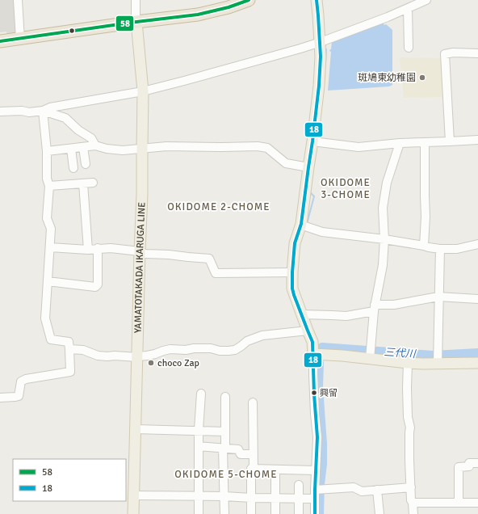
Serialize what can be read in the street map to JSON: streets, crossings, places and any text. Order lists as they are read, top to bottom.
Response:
{
  "streets": {
    "main road": ["YAMATOTAKADA IKARUGA LINE"]
  },
  "districts": ["OKIDOME 3-CHOME", "OKIDOME 2-CHOME", "OKIDOME 5-CHOME"],
  "water": ["三代川"],
  "places": ["斑鳩東幼稚園", "choco Zap", "興留"],
  "lines": ["transit line 58", "transit line 18"],
  "legend": ["58", "18"]
}
